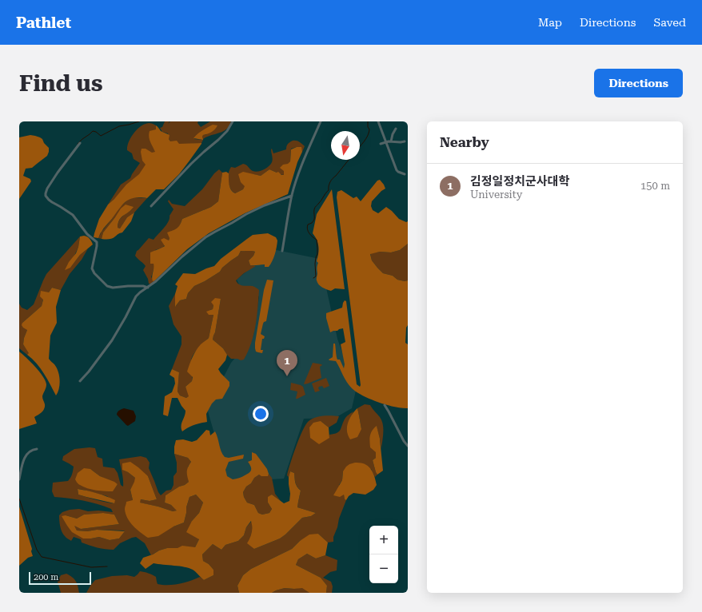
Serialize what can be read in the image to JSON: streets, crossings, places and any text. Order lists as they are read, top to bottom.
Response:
{
  "scale_bar": "200 m",
  "north": "bottom",
  "page": {
    "header": "Pathlet",
    "nav": ["Map", "Directions", "Saved"],
    "buttons": "Directions",
    "title": "Find us",
    "heading": "Nearby",
    "list": [
      {
        "mark": "1",
        "name": "김정일정치군사대학",
        "note": "University",
        "value": "150 m"
      }
    ],
    "pins": "1",
    "map_buttons": ["+", "−"],
    "scale": "200 m"
  }
}
